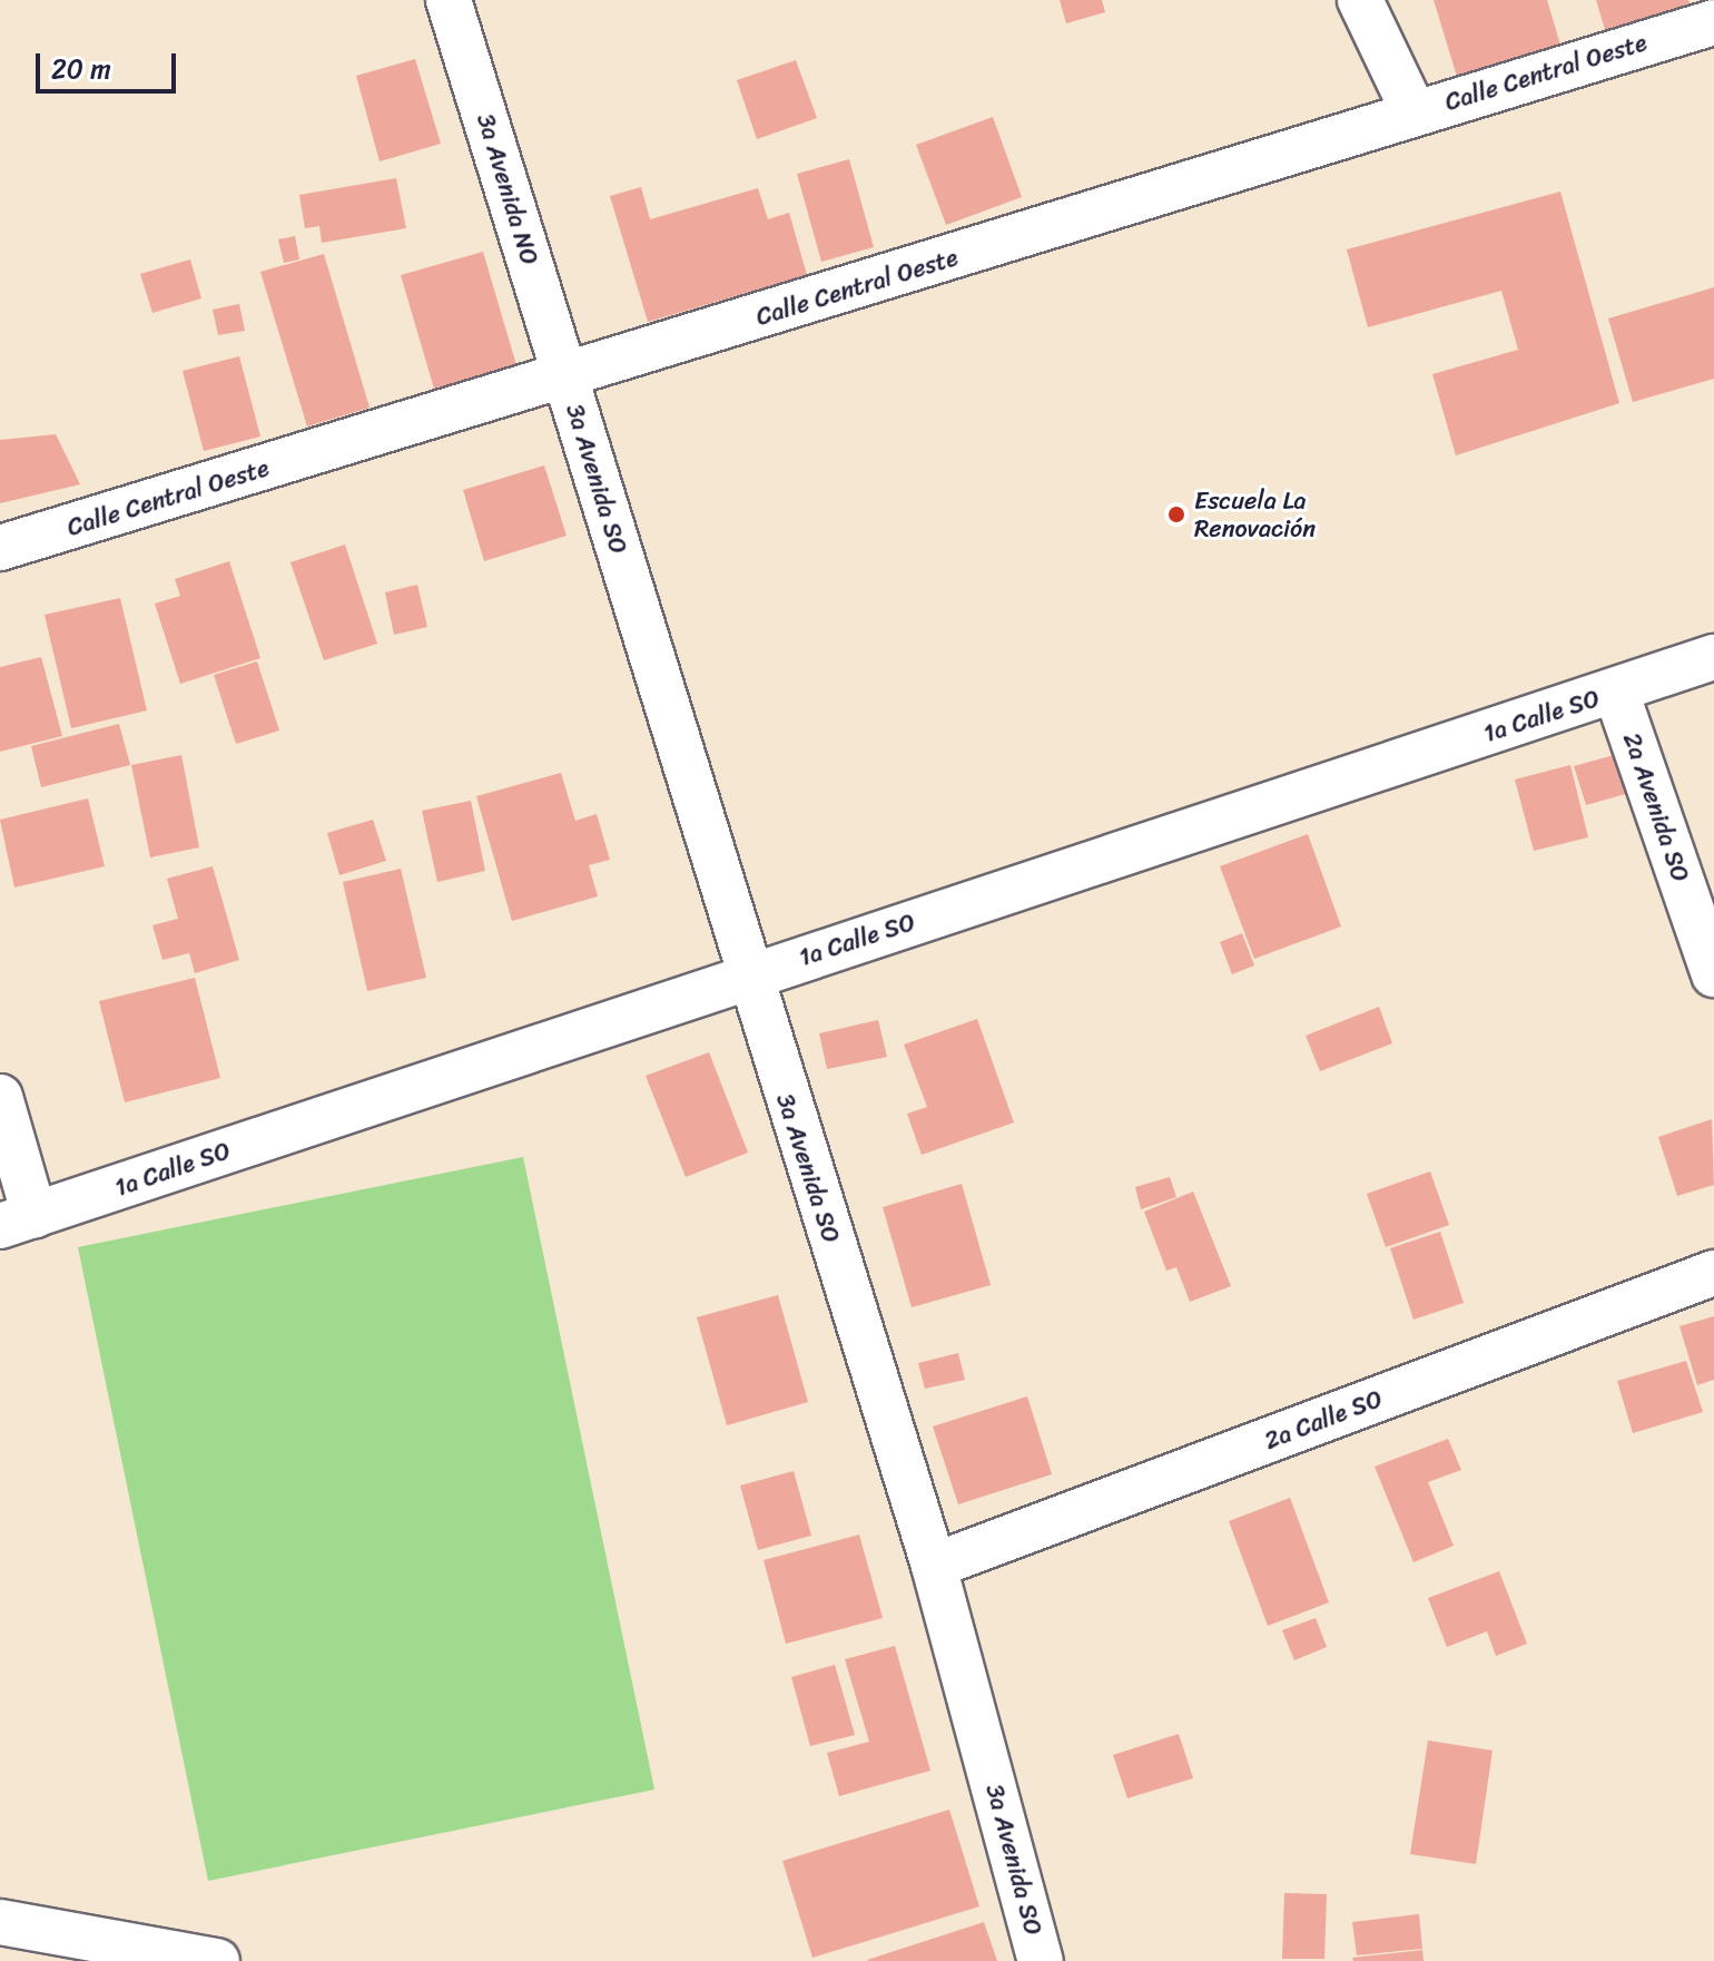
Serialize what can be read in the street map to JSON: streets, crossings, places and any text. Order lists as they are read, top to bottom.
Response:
{
  "streets": {
    "street": [
      "Calle Central Oeste",
      "3a Avenida NO",
      "3a Avenida SO",
      "1a Calle SO",
      "2a Avenida SO",
      "2a Calle SO"
    ]
  },
  "crossings": [
    ["Calle Central Oeste", "3a Avenida NO"],
    ["Calle Central Oeste", "3a Avenida SO"],
    ["3a Avenida NO", "3a Avenida SO"],
    ["3a Avenida SO", "1a Calle SO"],
    ["3a Avenida SO", "2a Calle SO"],
    ["1a Calle SO", "2a Avenida SO"]
  ],
  "places": ["Escuela La Renovación"],
  "scale_bar": "20 m"
}
